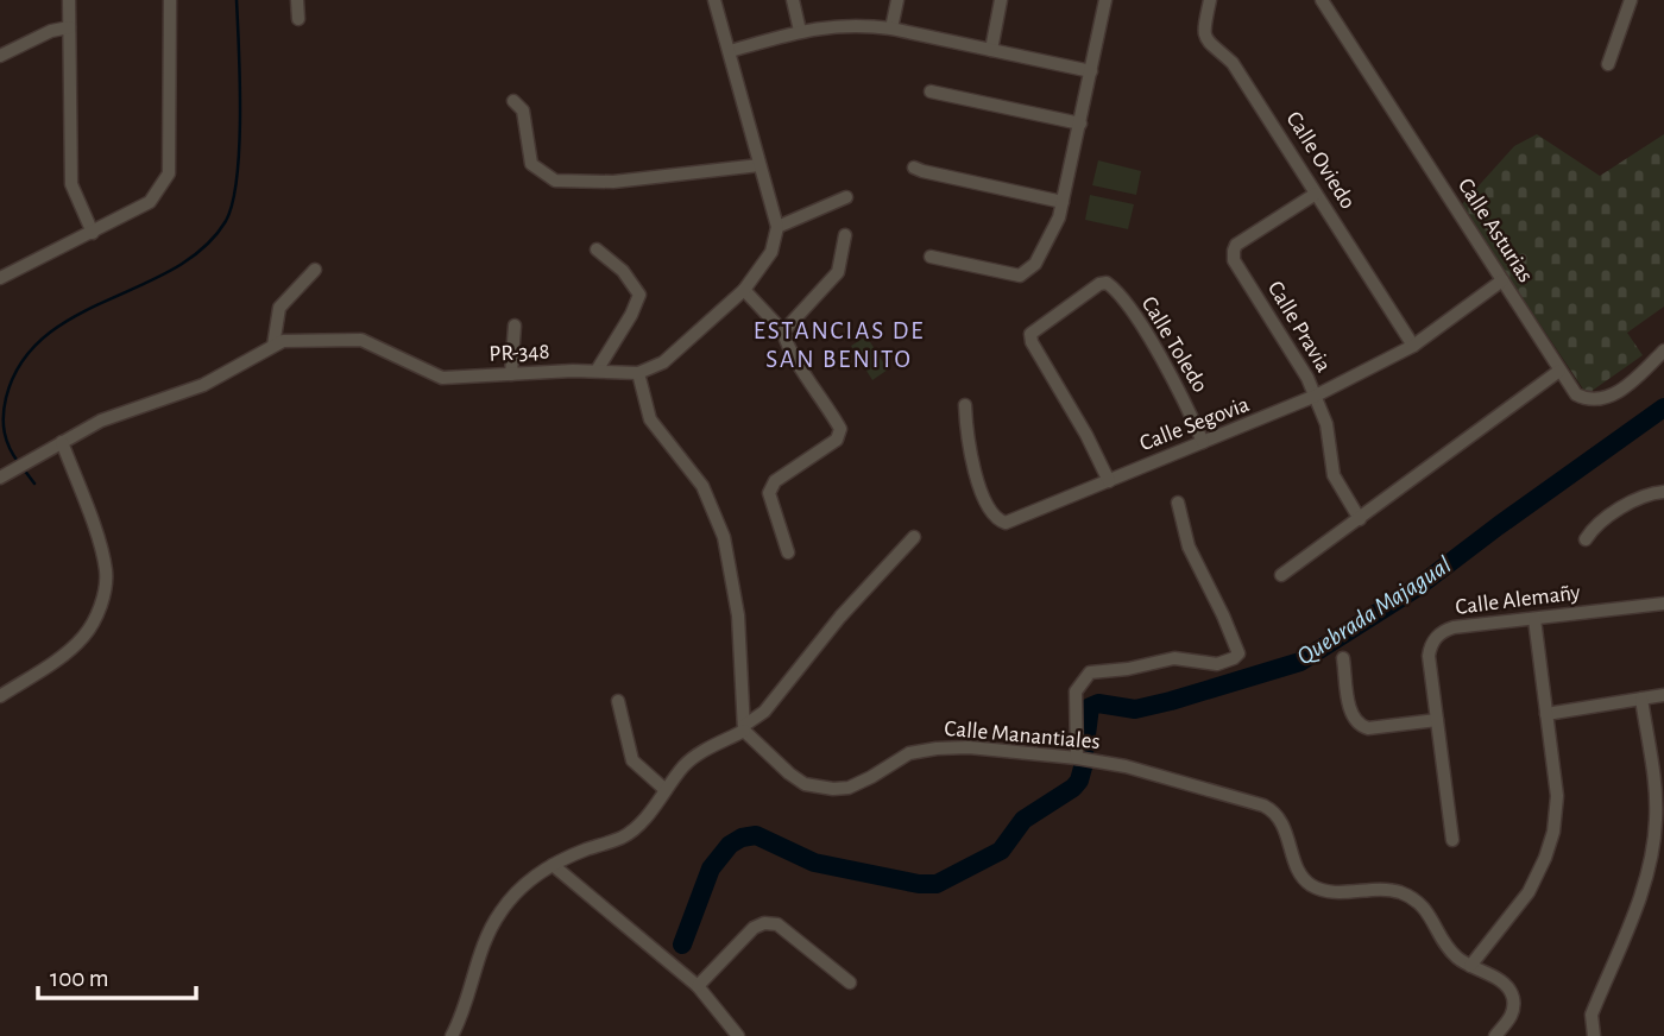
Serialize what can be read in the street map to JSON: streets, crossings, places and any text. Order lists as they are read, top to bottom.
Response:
{
  "streets": {
    "street": [
      "Calle Oviedo",
      "Calle Asturias",
      "Calle Pravia",
      "Calle Toledo",
      "PR-348",
      "Calle Segovia",
      "Calle Alemañy",
      "Calle Manantiales"
    ]
  },
  "crossings": [
    ["Calle Oviedo", "Calle Pravia"],
    ["Calle Oviedo", "Calle Segovia"],
    ["Calle Asturias", "Calle Segovia"],
    ["Calle Pravia", "Calle Segovia"],
    ["Calle Toledo", "Calle Segovia"]
  ],
  "districts": ["ESTANCIAS DE SAN BENITO"],
  "water": ["Quebrada Majagual"],
  "scale_bar": "100 m"
}
